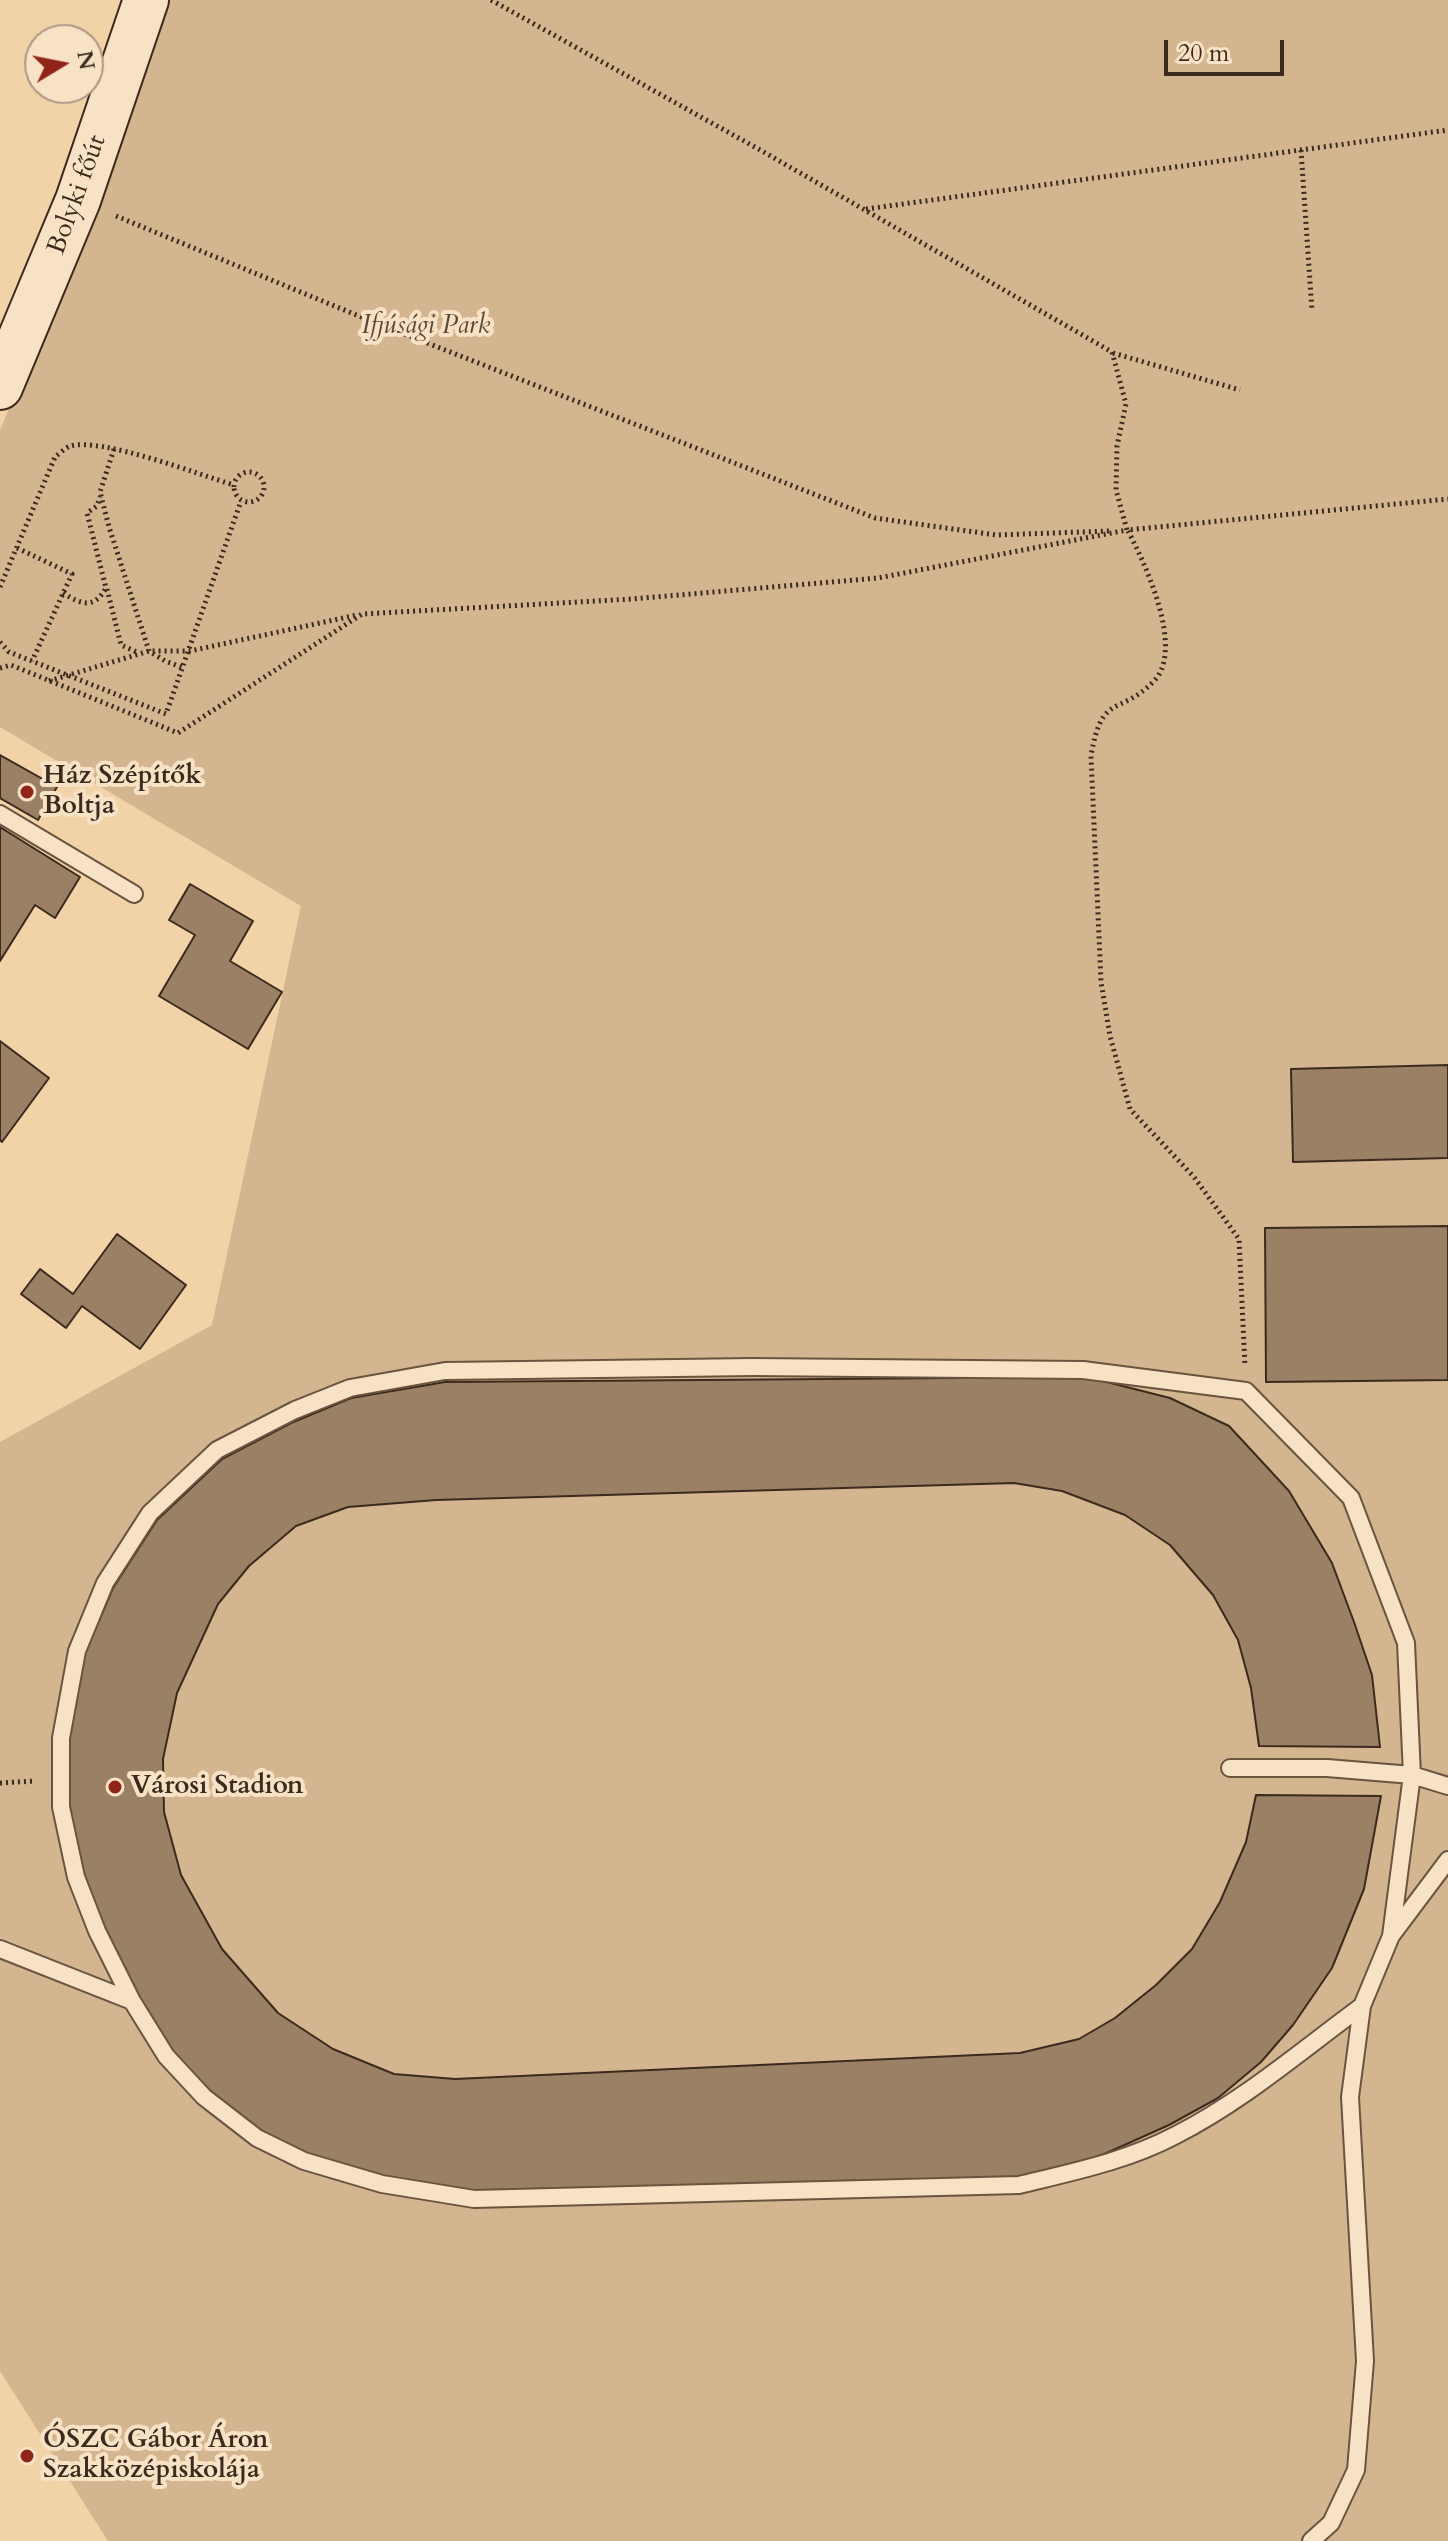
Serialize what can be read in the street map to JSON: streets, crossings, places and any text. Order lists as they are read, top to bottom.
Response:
{
  "streets": {
    "main road": ["Bolyki főút"]
  },
  "parks": ["Ifjúsági Park"],
  "places": ["Ház Szépítők Boltja", "Városi Stadion", "ÓSZC Gábor Áron Szakközépiskolája"],
  "scale_bar": "20 m",
  "north": "right"
}
